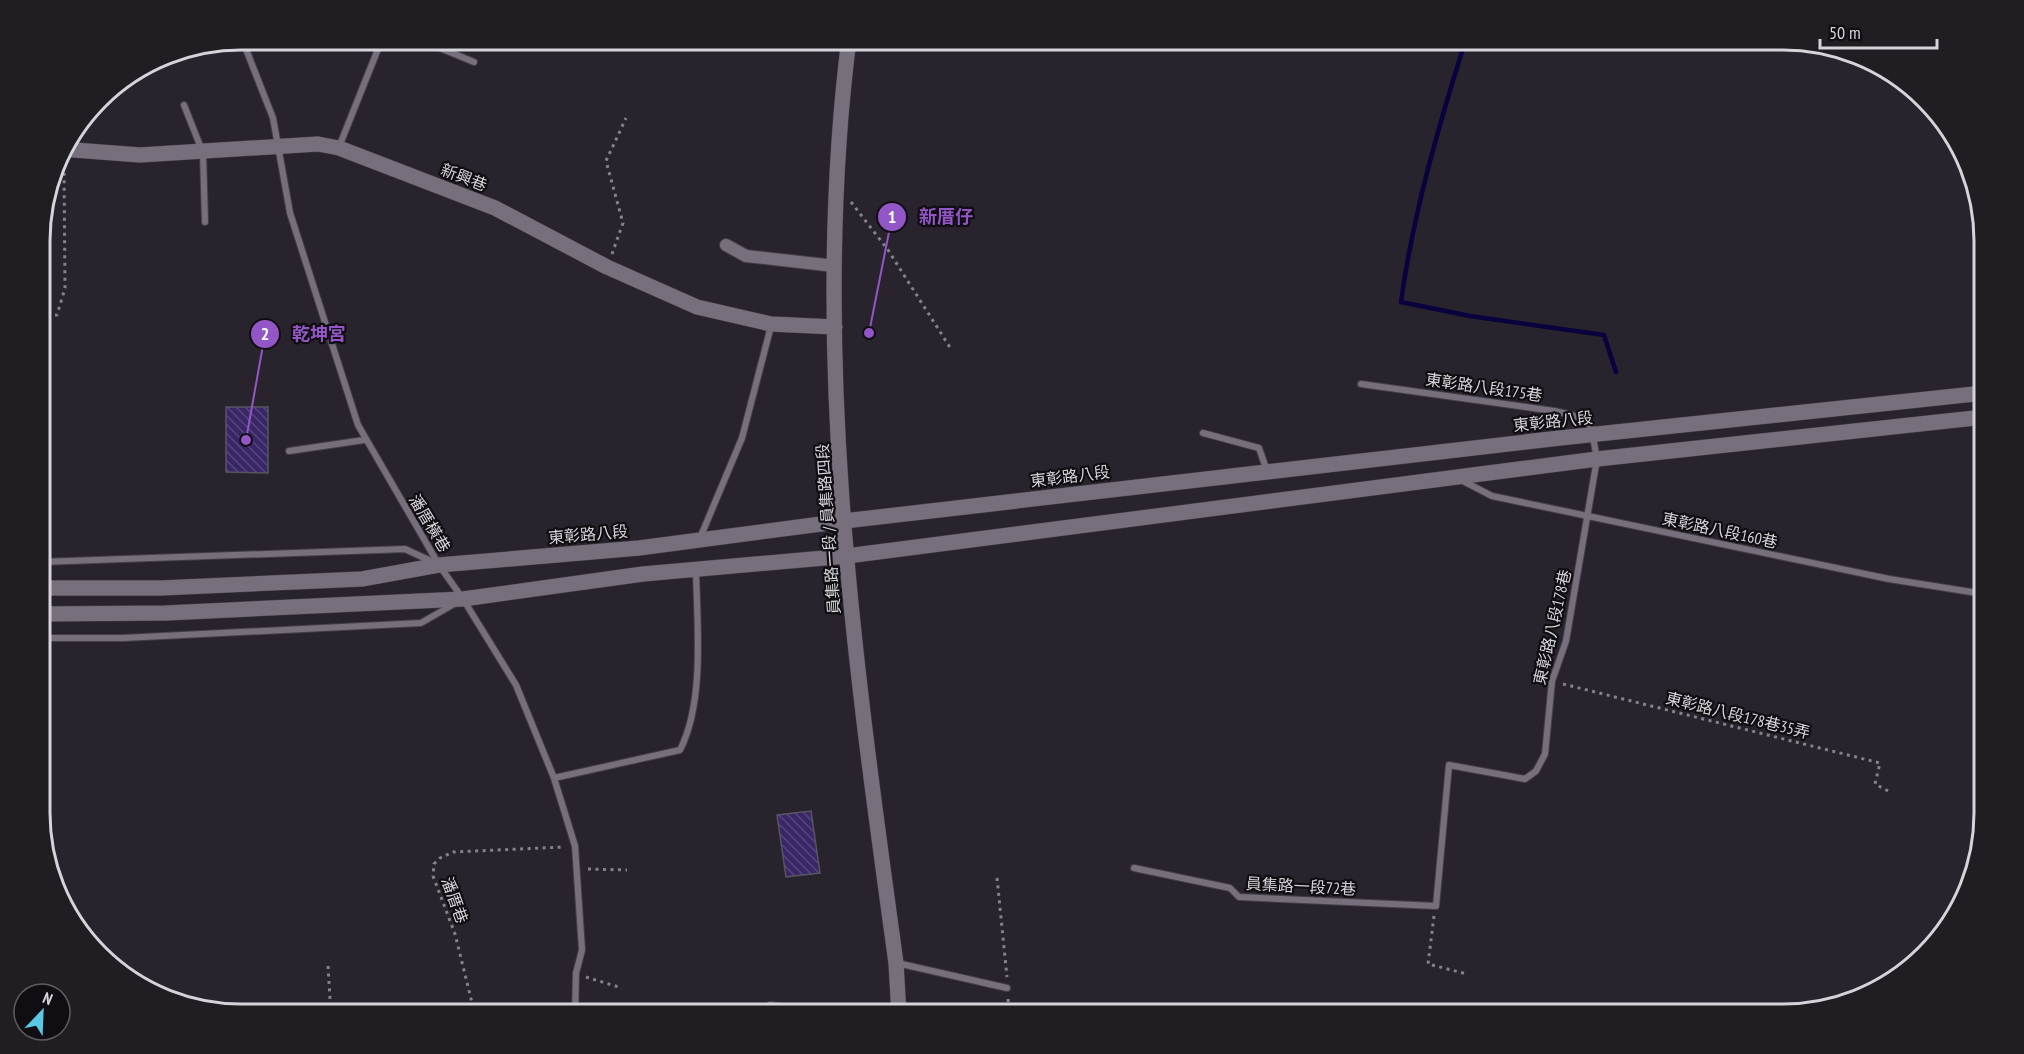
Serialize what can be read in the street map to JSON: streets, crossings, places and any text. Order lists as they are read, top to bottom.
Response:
{
  "streets": {
    "street": ["新興巷", "東彰路八段", "員集路一段 / 員集路四段"],
    "lane": [
      "東彰路八段175巷",
      "潘厝橫巷",
      "東彰路八段160巷",
      "東彰路八段178巷",
      "員集路一段72巷"
    ],
    "path": ["東彰路八段178巷35弄", "潘厝巷"]
  },
  "crossings": [
    ["新興巷", "潘厝橫巷"],
    ["新興巷", "員集路一段 / 員集路四段"],
    ["東彰路八段175巷", "東彰路八段"],
    ["東彰路八段175巷", "東彰路八段178巷"],
    ["東彰路八段", "潘厝橫巷"],
    ["東彰路八段", "員集路一段 / 員集路四段"],
    ["東彰路八段", "東彰路八段178巷"],
    ["潘厝橫巷", "潘厝巷"],
    ["東彰路八段160巷", "東彰路八段178巷"],
    ["東彰路八段178巷", "東彰路八段178巷35弄"],
    ["東彰路八段178巷", "員集路一段72巷"]
  ],
  "places": ["新厝仔", "乾坤宮"],
  "scale_bar": "50 m",
  "north": "top right"
}
